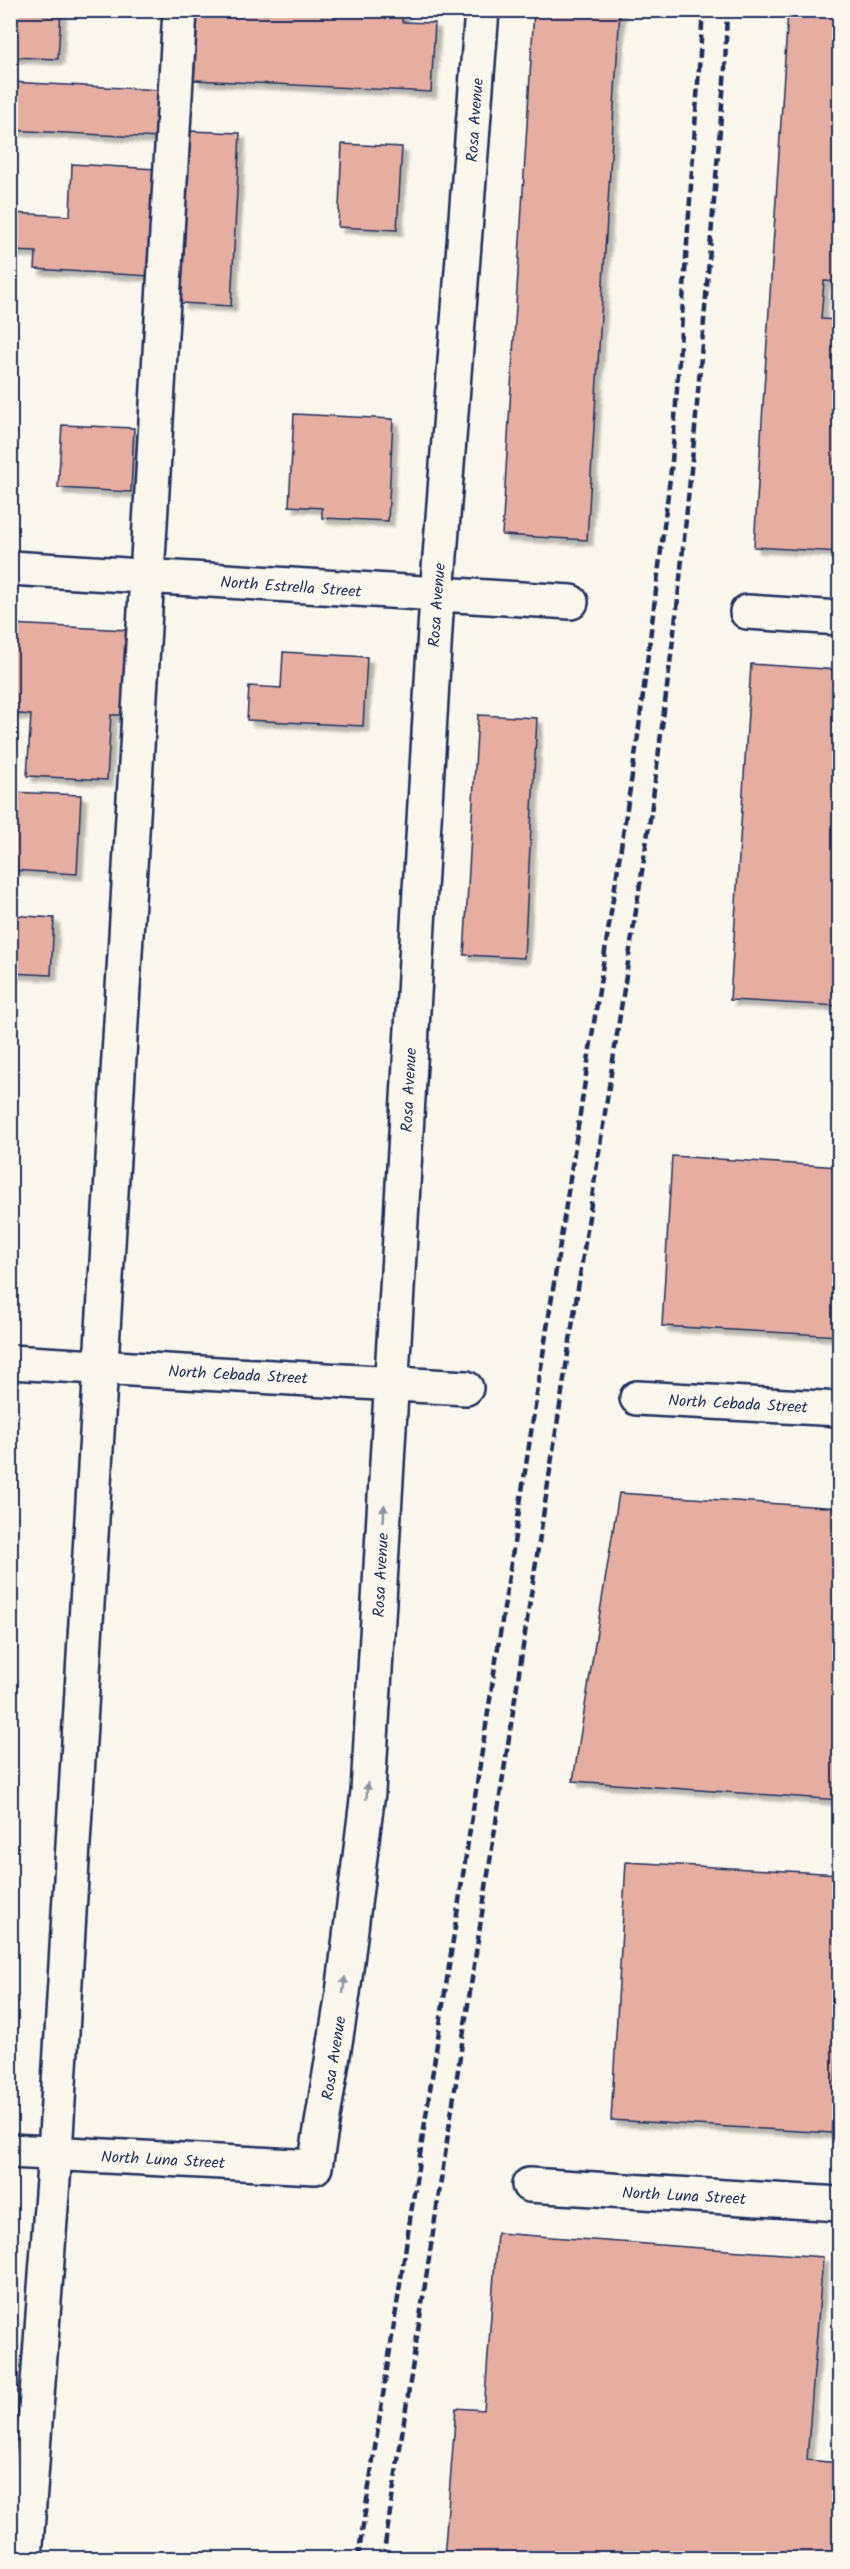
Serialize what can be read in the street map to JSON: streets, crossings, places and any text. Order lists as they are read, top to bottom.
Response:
{
  "streets": {
    "street": [
      "Rosa Avenue",
      "North Estrella Street",
      "North Cebada Street",
      "North Luna Street"
    ]
  },
  "crossings": [
    ["Rosa Avenue", "North Estrella Street"],
    ["Rosa Avenue", "North Cebada Street"],
    ["Rosa Avenue", "North Luna Street"]
  ]
}
